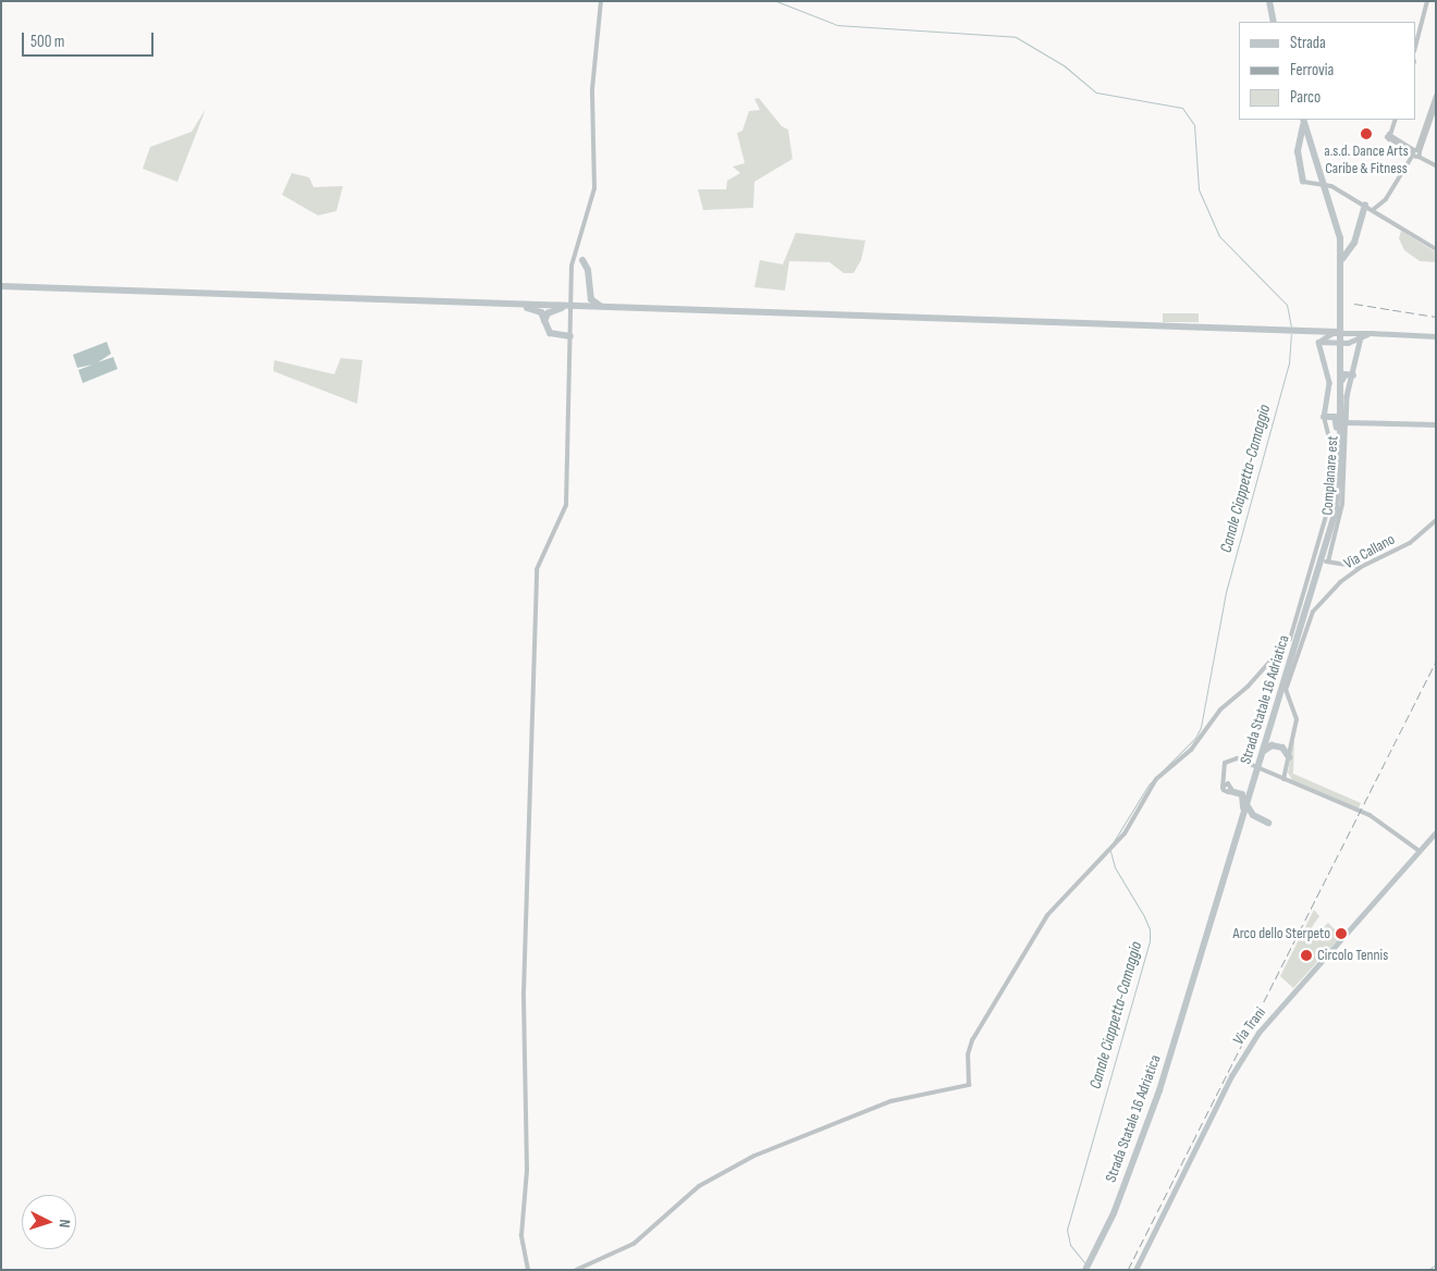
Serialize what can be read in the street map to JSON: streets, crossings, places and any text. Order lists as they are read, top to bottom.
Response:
{
  "streets": {
    "highway": ["Strada Statale 16 Adriatica"],
    "main road": ["Via Trani"],
    "street": ["Complanare est", "Via Callano"]
  },
  "crossings": [
    ["Complanare est", "Strada Statale 16 Adriatica"]
  ],
  "water": ["Canale Ciappetta-Camaggio"],
  "places": ["a.s.d. Dance Arts Caribe & Fitness", "Arco dello Sterpeto", "Circolo Tennis"],
  "legend": ["Strada", "Ferrovia", "Parco"],
  "scale_bar": "500 m",
  "north": "right"
}
